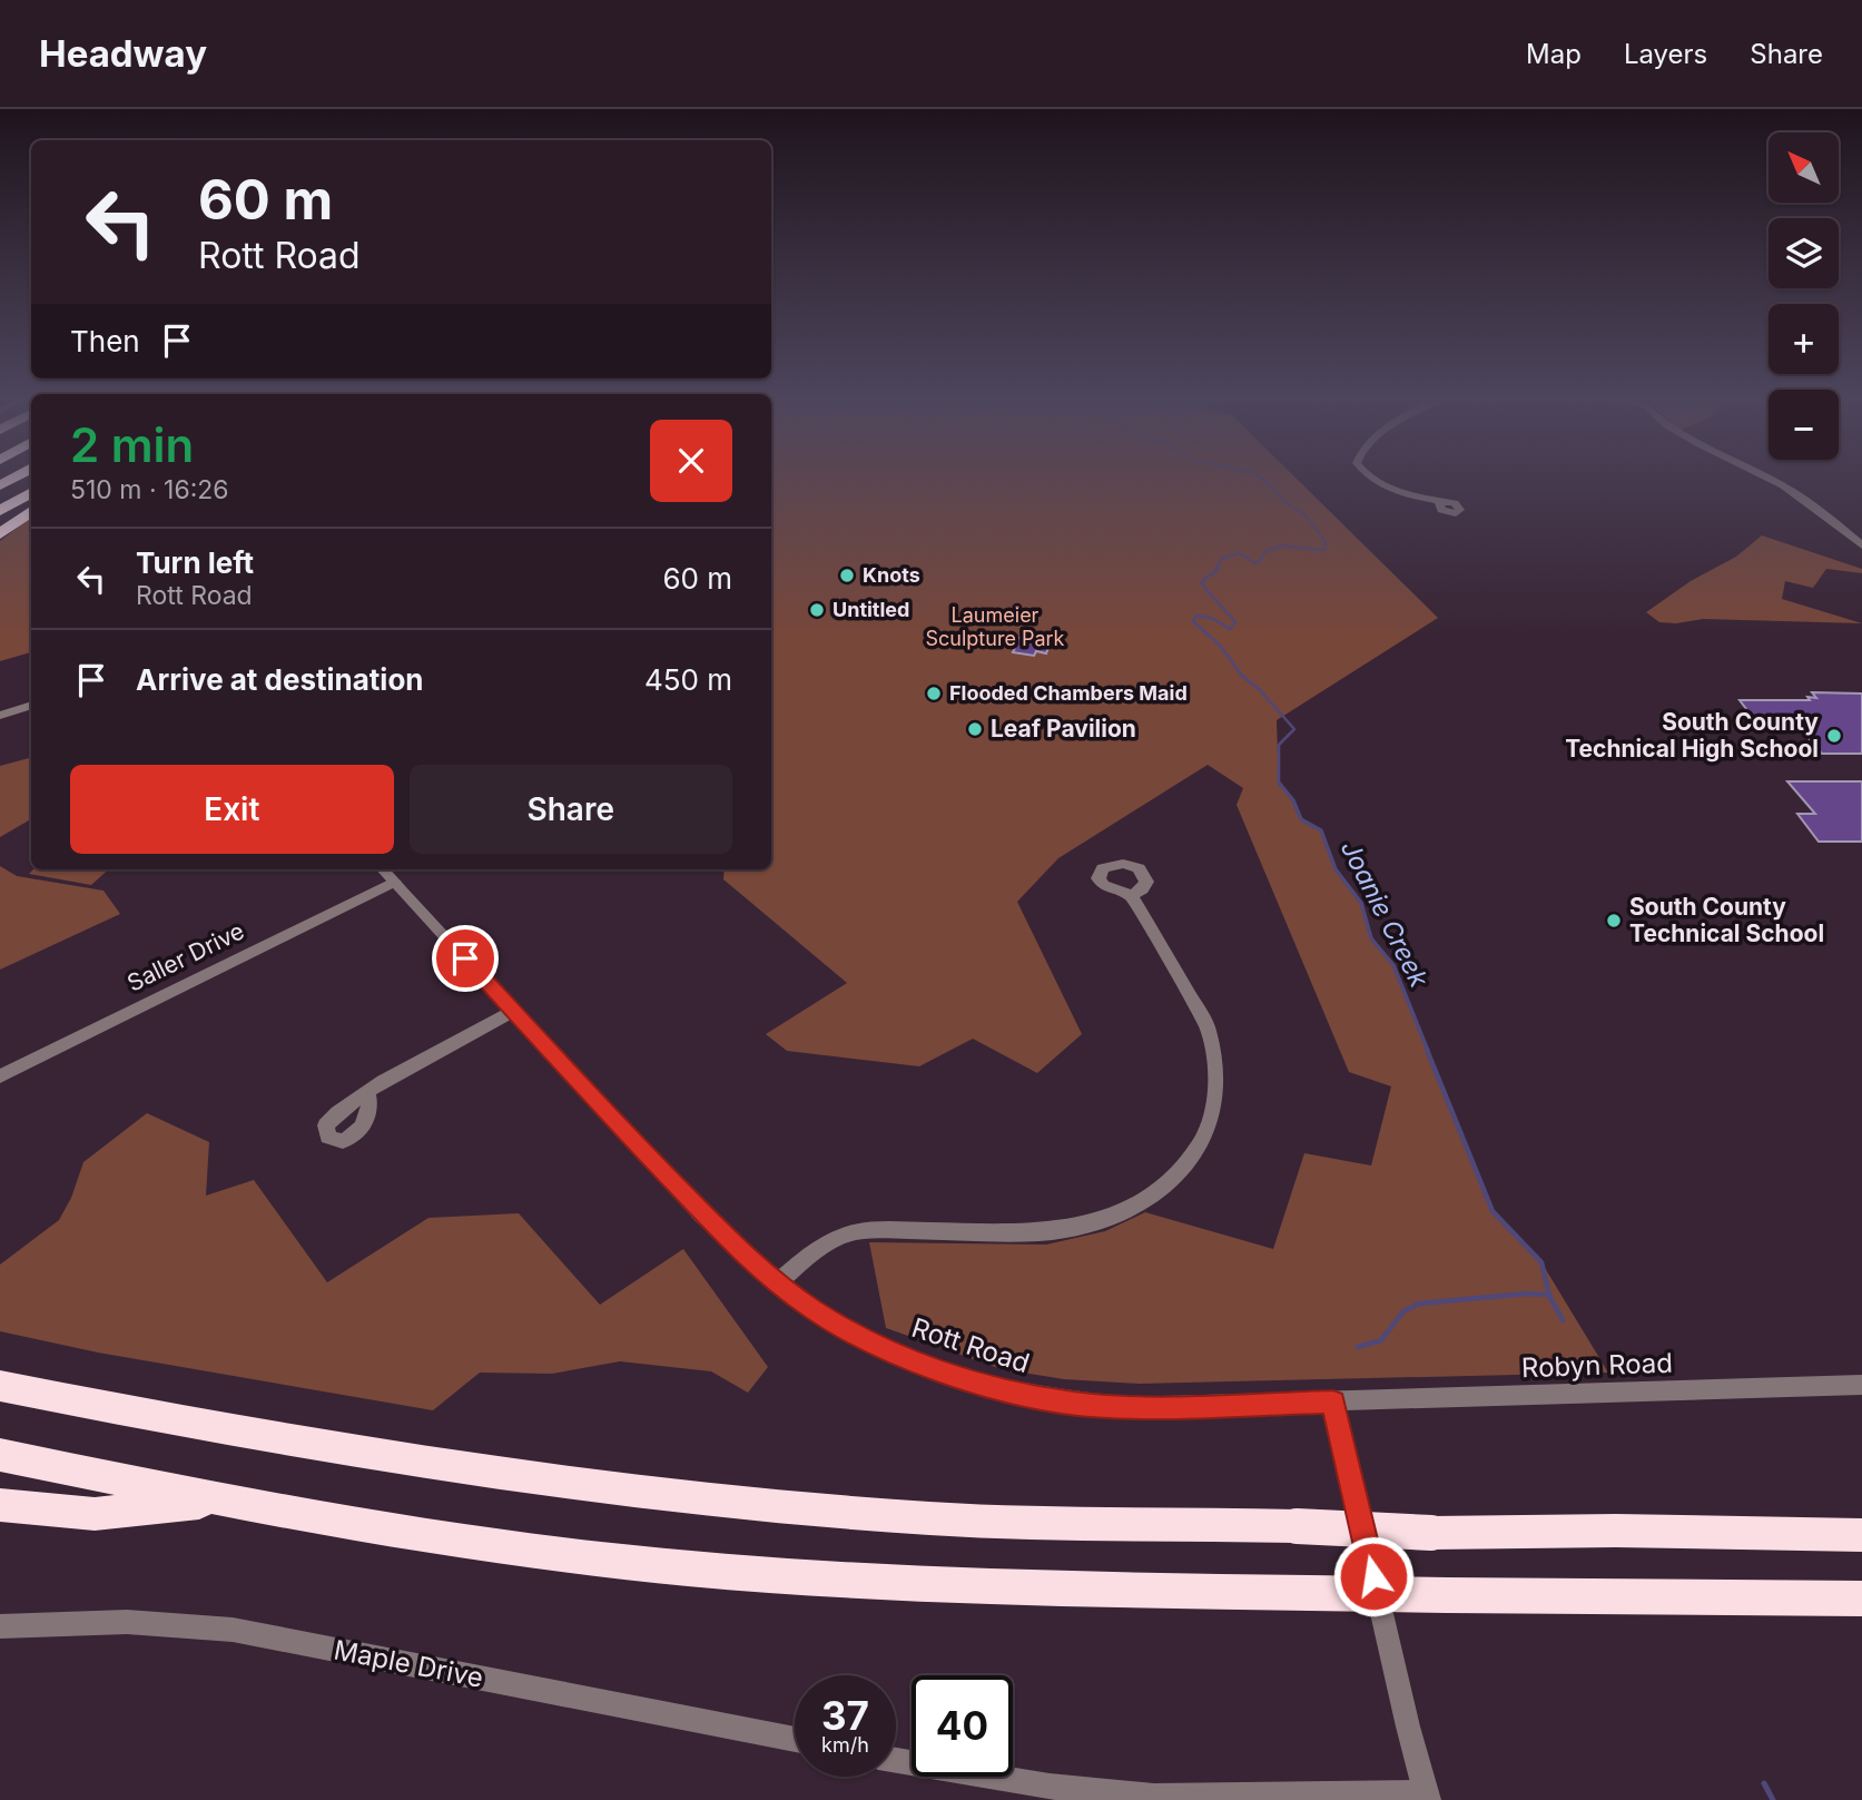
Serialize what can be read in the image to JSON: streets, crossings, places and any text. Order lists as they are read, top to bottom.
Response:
{
  "streets": {
    "street": [
      "Saller Drive",
      "Rott Road",
      "Robyn Road",
      "Maple Drive"
    ]
  },
  "crossings": [
    ["Saller Drive", "Rott Road"],
    ["Rott Road", "Robyn Road"]
  ],
  "water": ["Joanie Creek"],
  "parks": ["Laumeier Sculpture Park"],
  "places": [
    "Knots",
    "Untitled",
    "Flooded Chambers Maid",
    "Leaf Pavilion",
    "South County Technical High School",
    "South County Technical School"
  ],
  "north": "top left",
  "page": {
    "header": "Headway",
    "nav": ["Map", "Layers", "Share"],
    "map_buttons": ["+", "−"],
    "turn": ["60 m", "Rott Road"],
    "then": "Then",
    "heading": ["2 min", "510 m · 16:26"],
    "list": [
      {
        "name": "Turn left",
        "note": "Rott Road",
        "value": "60 m"
      },
      {
        "name": "Arrive at destination",
        "value": "450 m"
      }
    ],
    "buttons": ["Exit", "Share"],
    "speed": "37 km/h",
    "limit": "40"
  }
}
